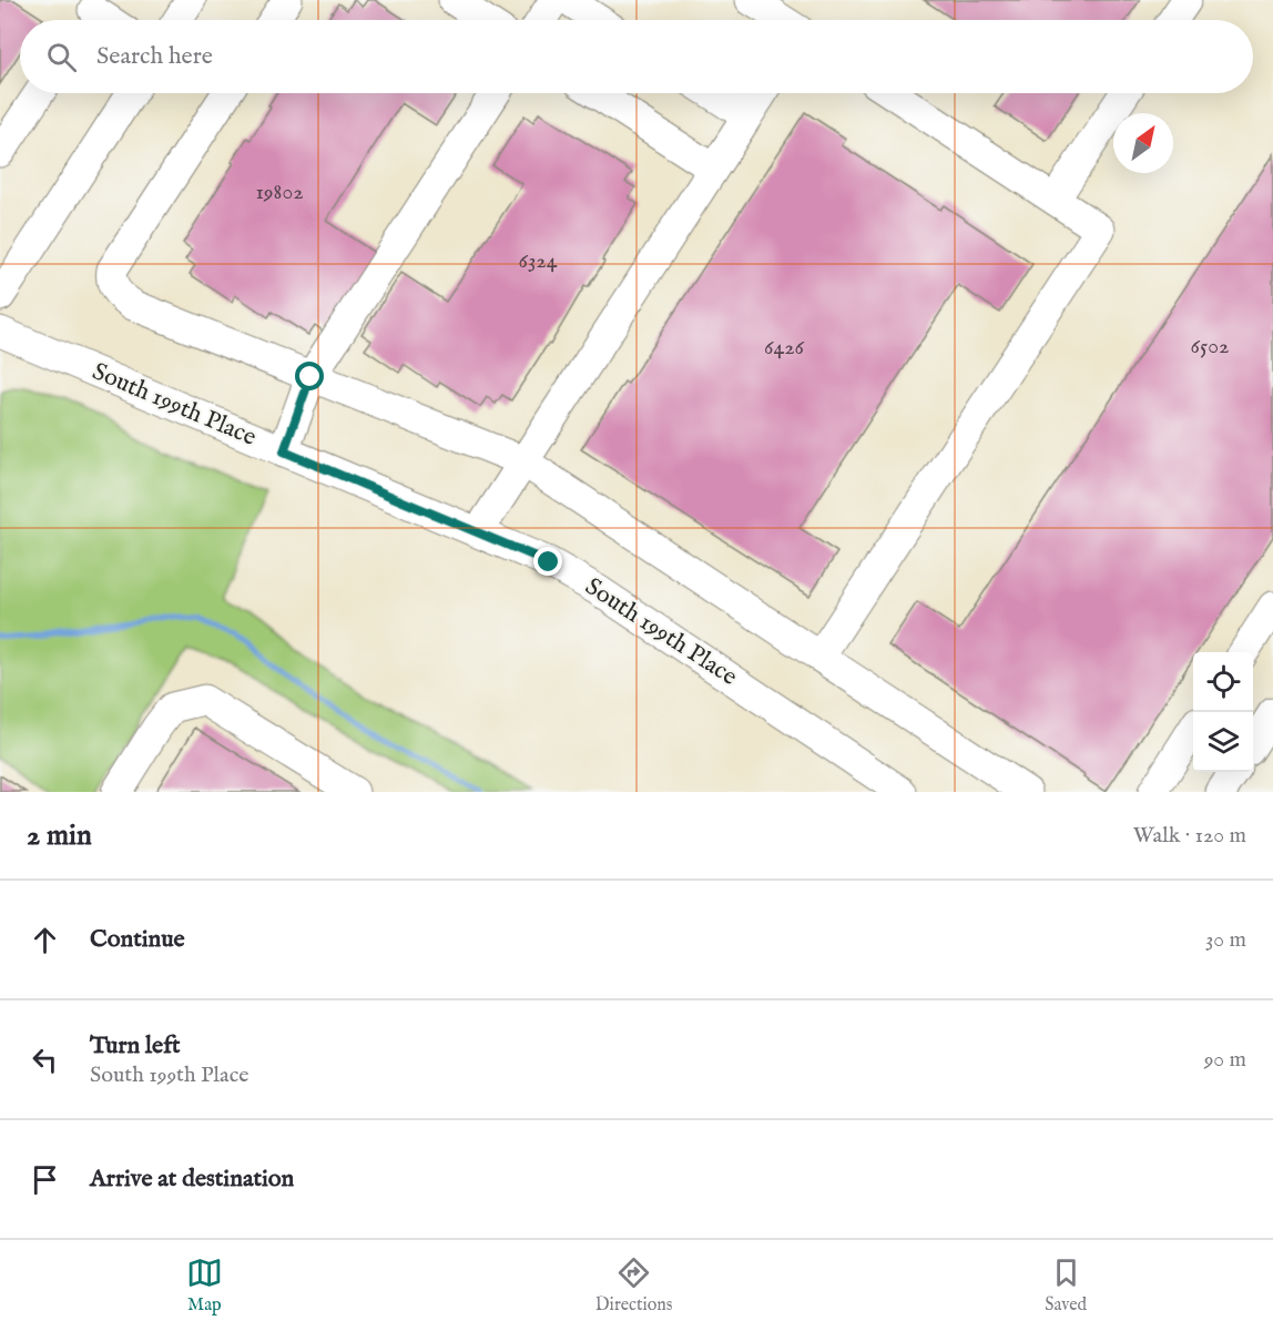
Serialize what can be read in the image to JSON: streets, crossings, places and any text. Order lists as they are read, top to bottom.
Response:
{
  "streets": {
    "street": ["South 199th Place"]
  },
  "house_numbers": [
    "19802",
    "6324",
    "6502",
    "6426"
  ],
  "north": "top right",
  "page": {
    "search": "Search here",
    "heading": ["2 min", "Walk · 120 m"],
    "list": [
      ["Continue", "30 m"],
      ["Turn left", "South 199th Place", "90 m"],
      "Arrive at destination"
    ],
    "nav": ["Map", "Directions", "Saved"]
  }
}
